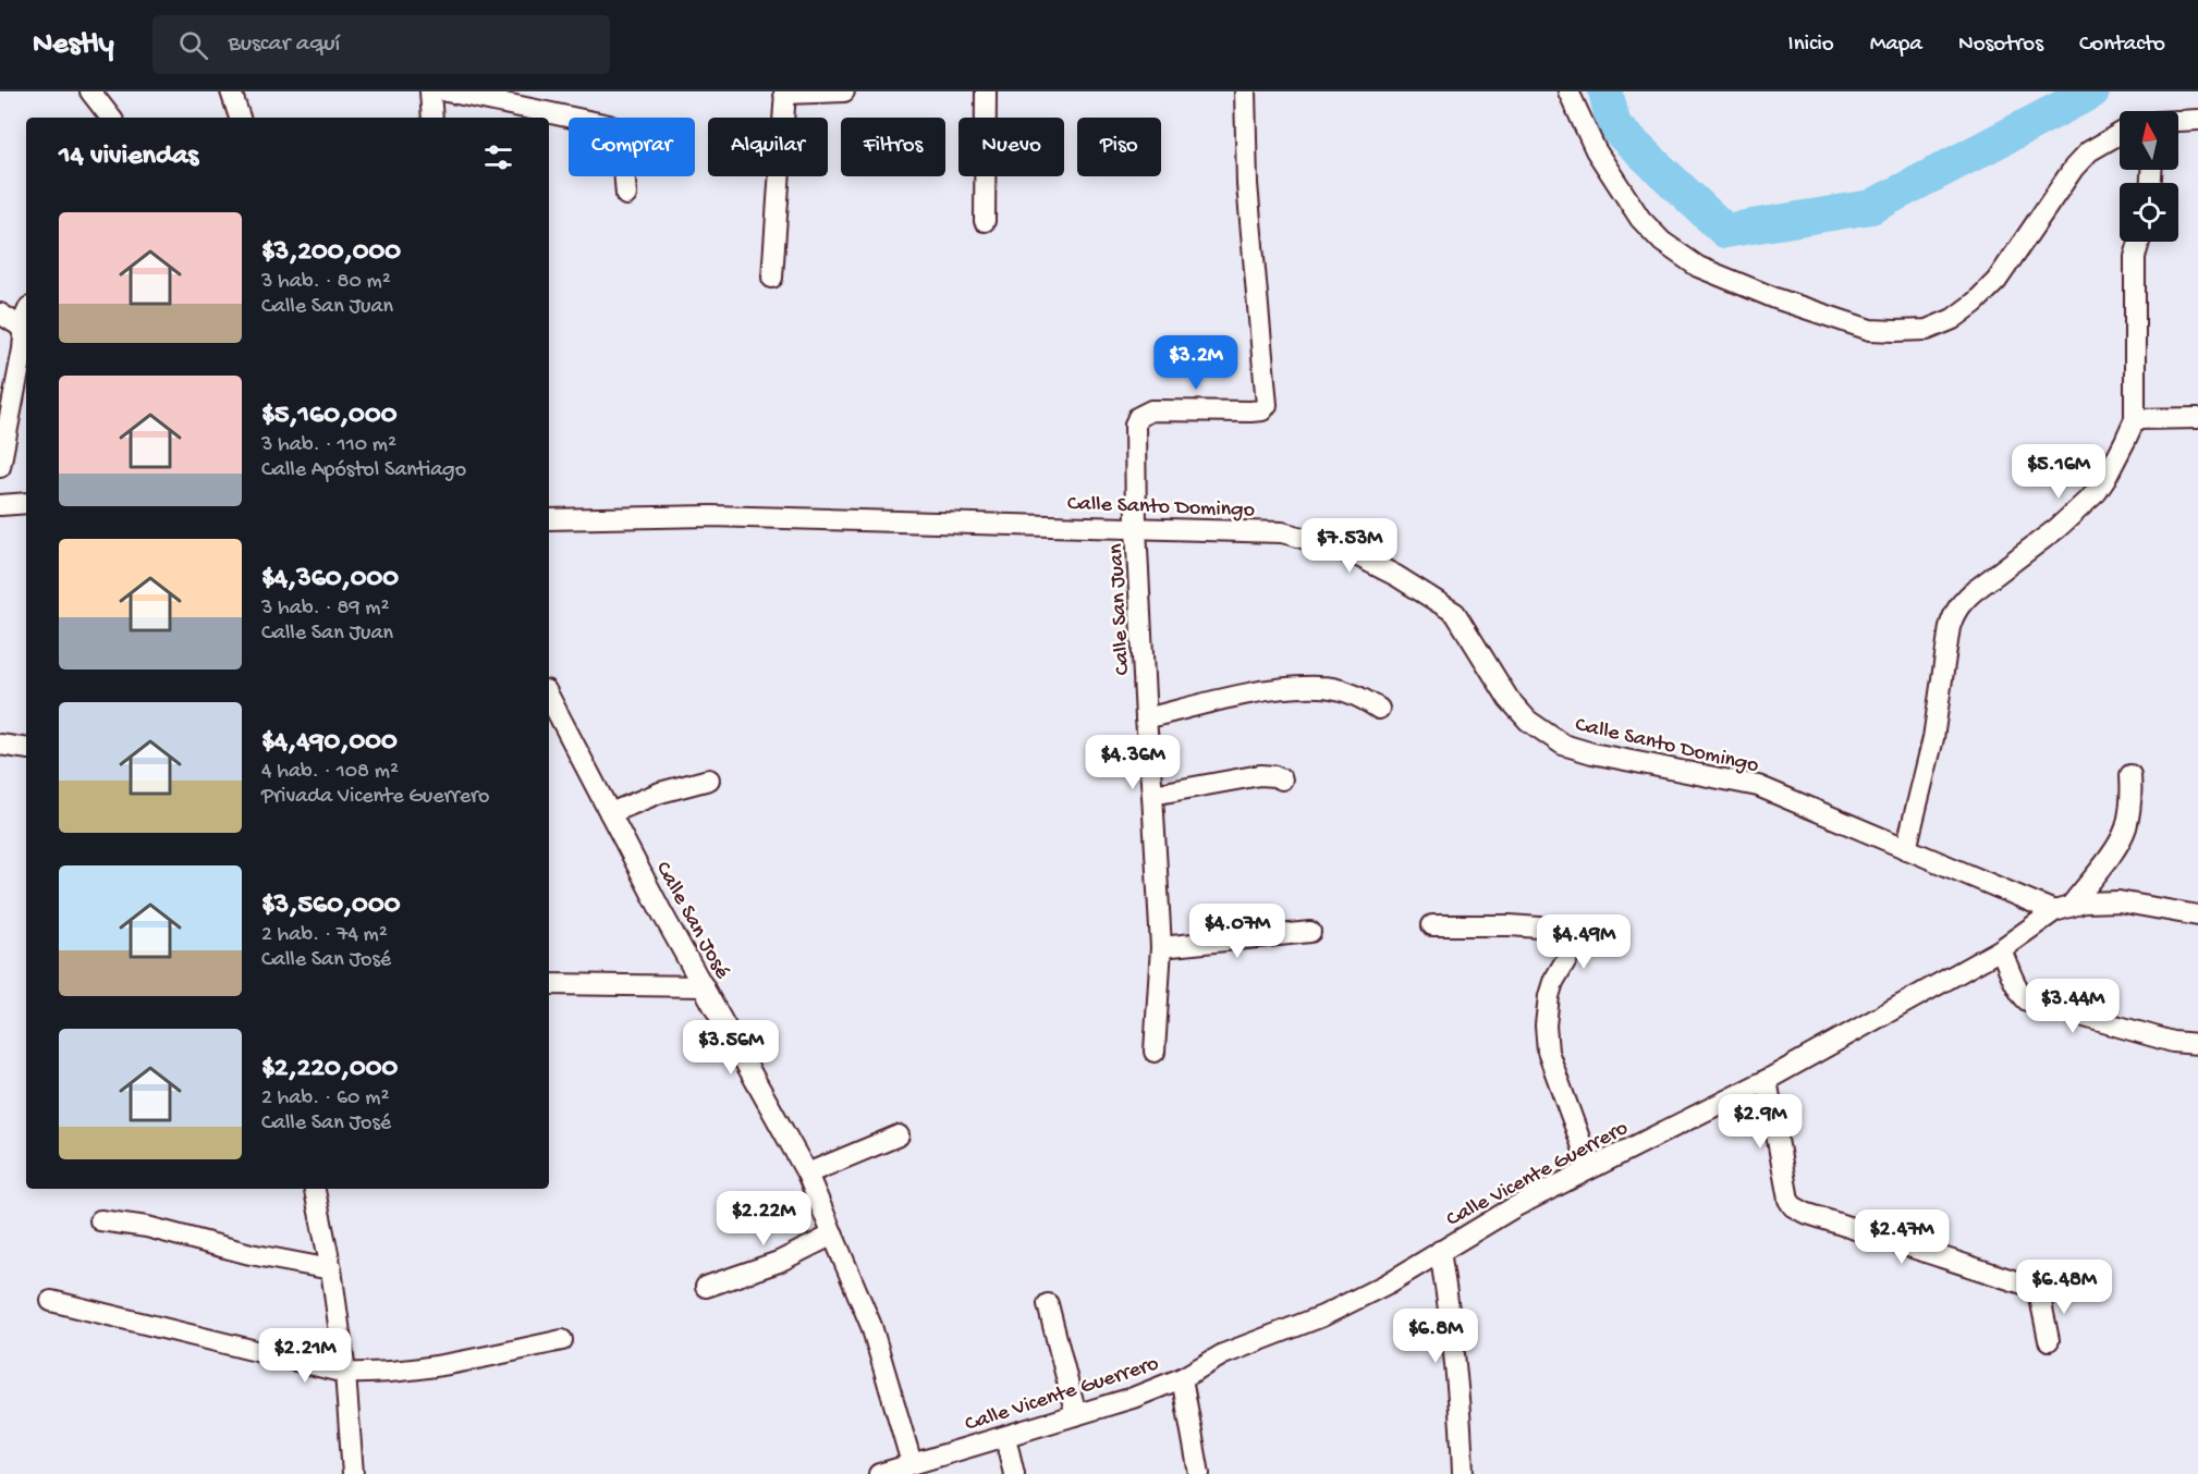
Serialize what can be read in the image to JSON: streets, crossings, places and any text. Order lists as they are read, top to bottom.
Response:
{
  "streets": {
    "street": [
      "Calle Santo Domingo",
      "Calle San Juan",
      "Calle San José",
      "Calle Vicente Guerrero"
    ]
  },
  "crossings": [
    ["Calle Santo Domingo", "Calle San Juan"],
    ["Calle Santo Domingo", "Calle Vicente Guerrero"],
    ["Calle San José", "Calle Vicente Guerrero"]
  ],
  "north": "top",
  "page": {
    "header": "Nestly",
    "search": "Buscar aquí",
    "nav": [
      "Inicio",
      "Mapa",
      "Nosotros",
      "Contacto"
    ],
    "chip": [
      "Comprar",
      "Alquilar",
      "Filtros",
      "Nuevo",
      "Piso"
    ],
    "heading": "14 viviendas",
    "list": [
      {
        "name": "$3,200,000",
        "note": "3 hab. · 80 m² · Calle San Juan"
      },
      {
        "name": "$5,160,000",
        "note": "3 hab. · 110 m² · Calle Apóstol Santiago"
      },
      {
        "name": "$4,360,000",
        "note": "3 hab. · 89 m² · Calle San Juan"
      },
      {
        "name": "$4,490,000",
        "note": "4 hab. · 108 m² · Privada Vicente Guerrero"
      },
      {
        "name": "$3,560,000",
        "note": "2 hab. · 74 m² · Calle San José"
      },
      {
        "name": "$2,220,000",
        "note": "2 hab. · 60 m² · Calle San José"
      }
    ],
    "price": [
      "$3.2M",
      "$5.16M",
      "$7.53M",
      "$4.36M",
      "$4.07M",
      "$4.49M",
      "$3.44M",
      "$3.56M",
      "$2.9M",
      "$2.22M",
      "$2.47M",
      "$6.48M",
      "$6.8M",
      "$2.21M"
    ]
  }
}
